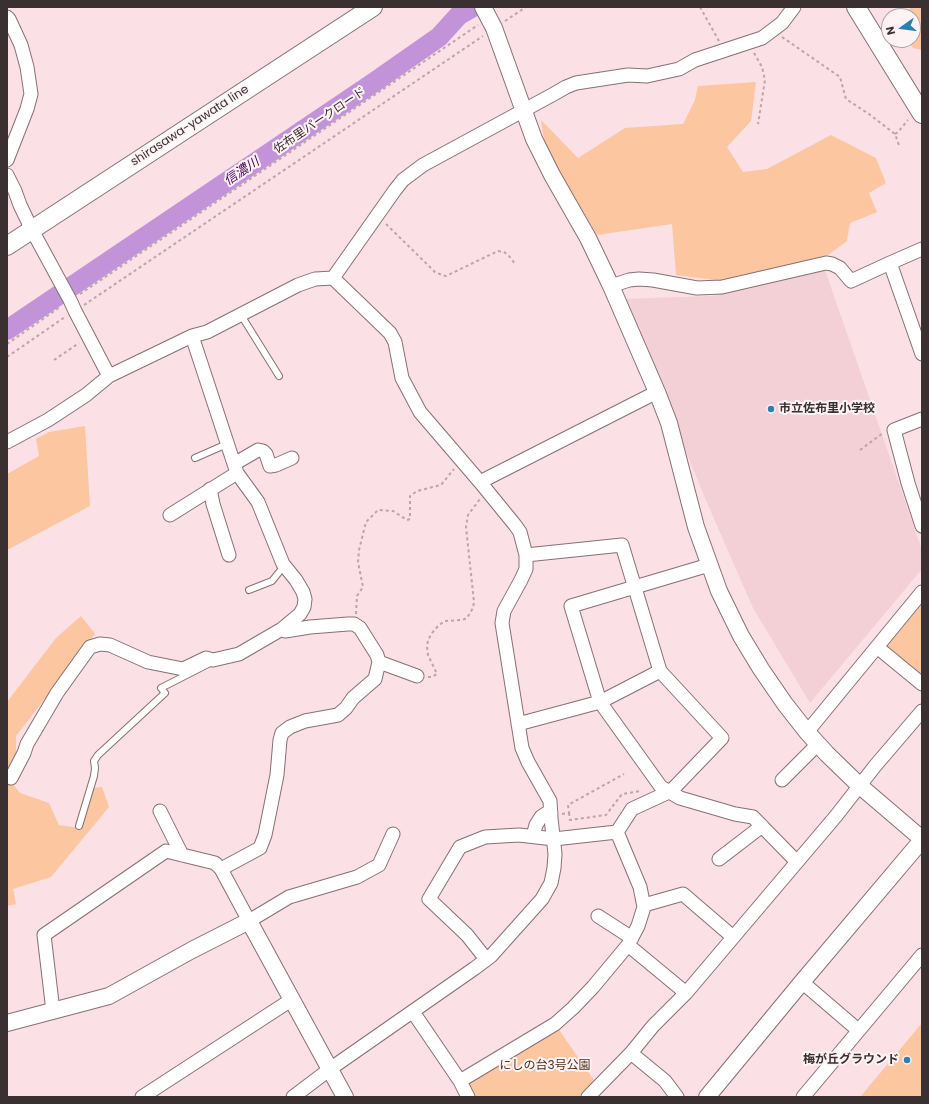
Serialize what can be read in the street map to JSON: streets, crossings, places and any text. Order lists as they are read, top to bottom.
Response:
{
  "streets": {
    "main road": ["shirasawa-yawata line"],
    "path": ["佐布里パークロード"]
  },
  "water": ["信濃川"],
  "parks": ["にしの台3号公園"],
  "places": ["市立佐布里小学校", "梅が丘グラウンド"],
  "north": "left"
}
